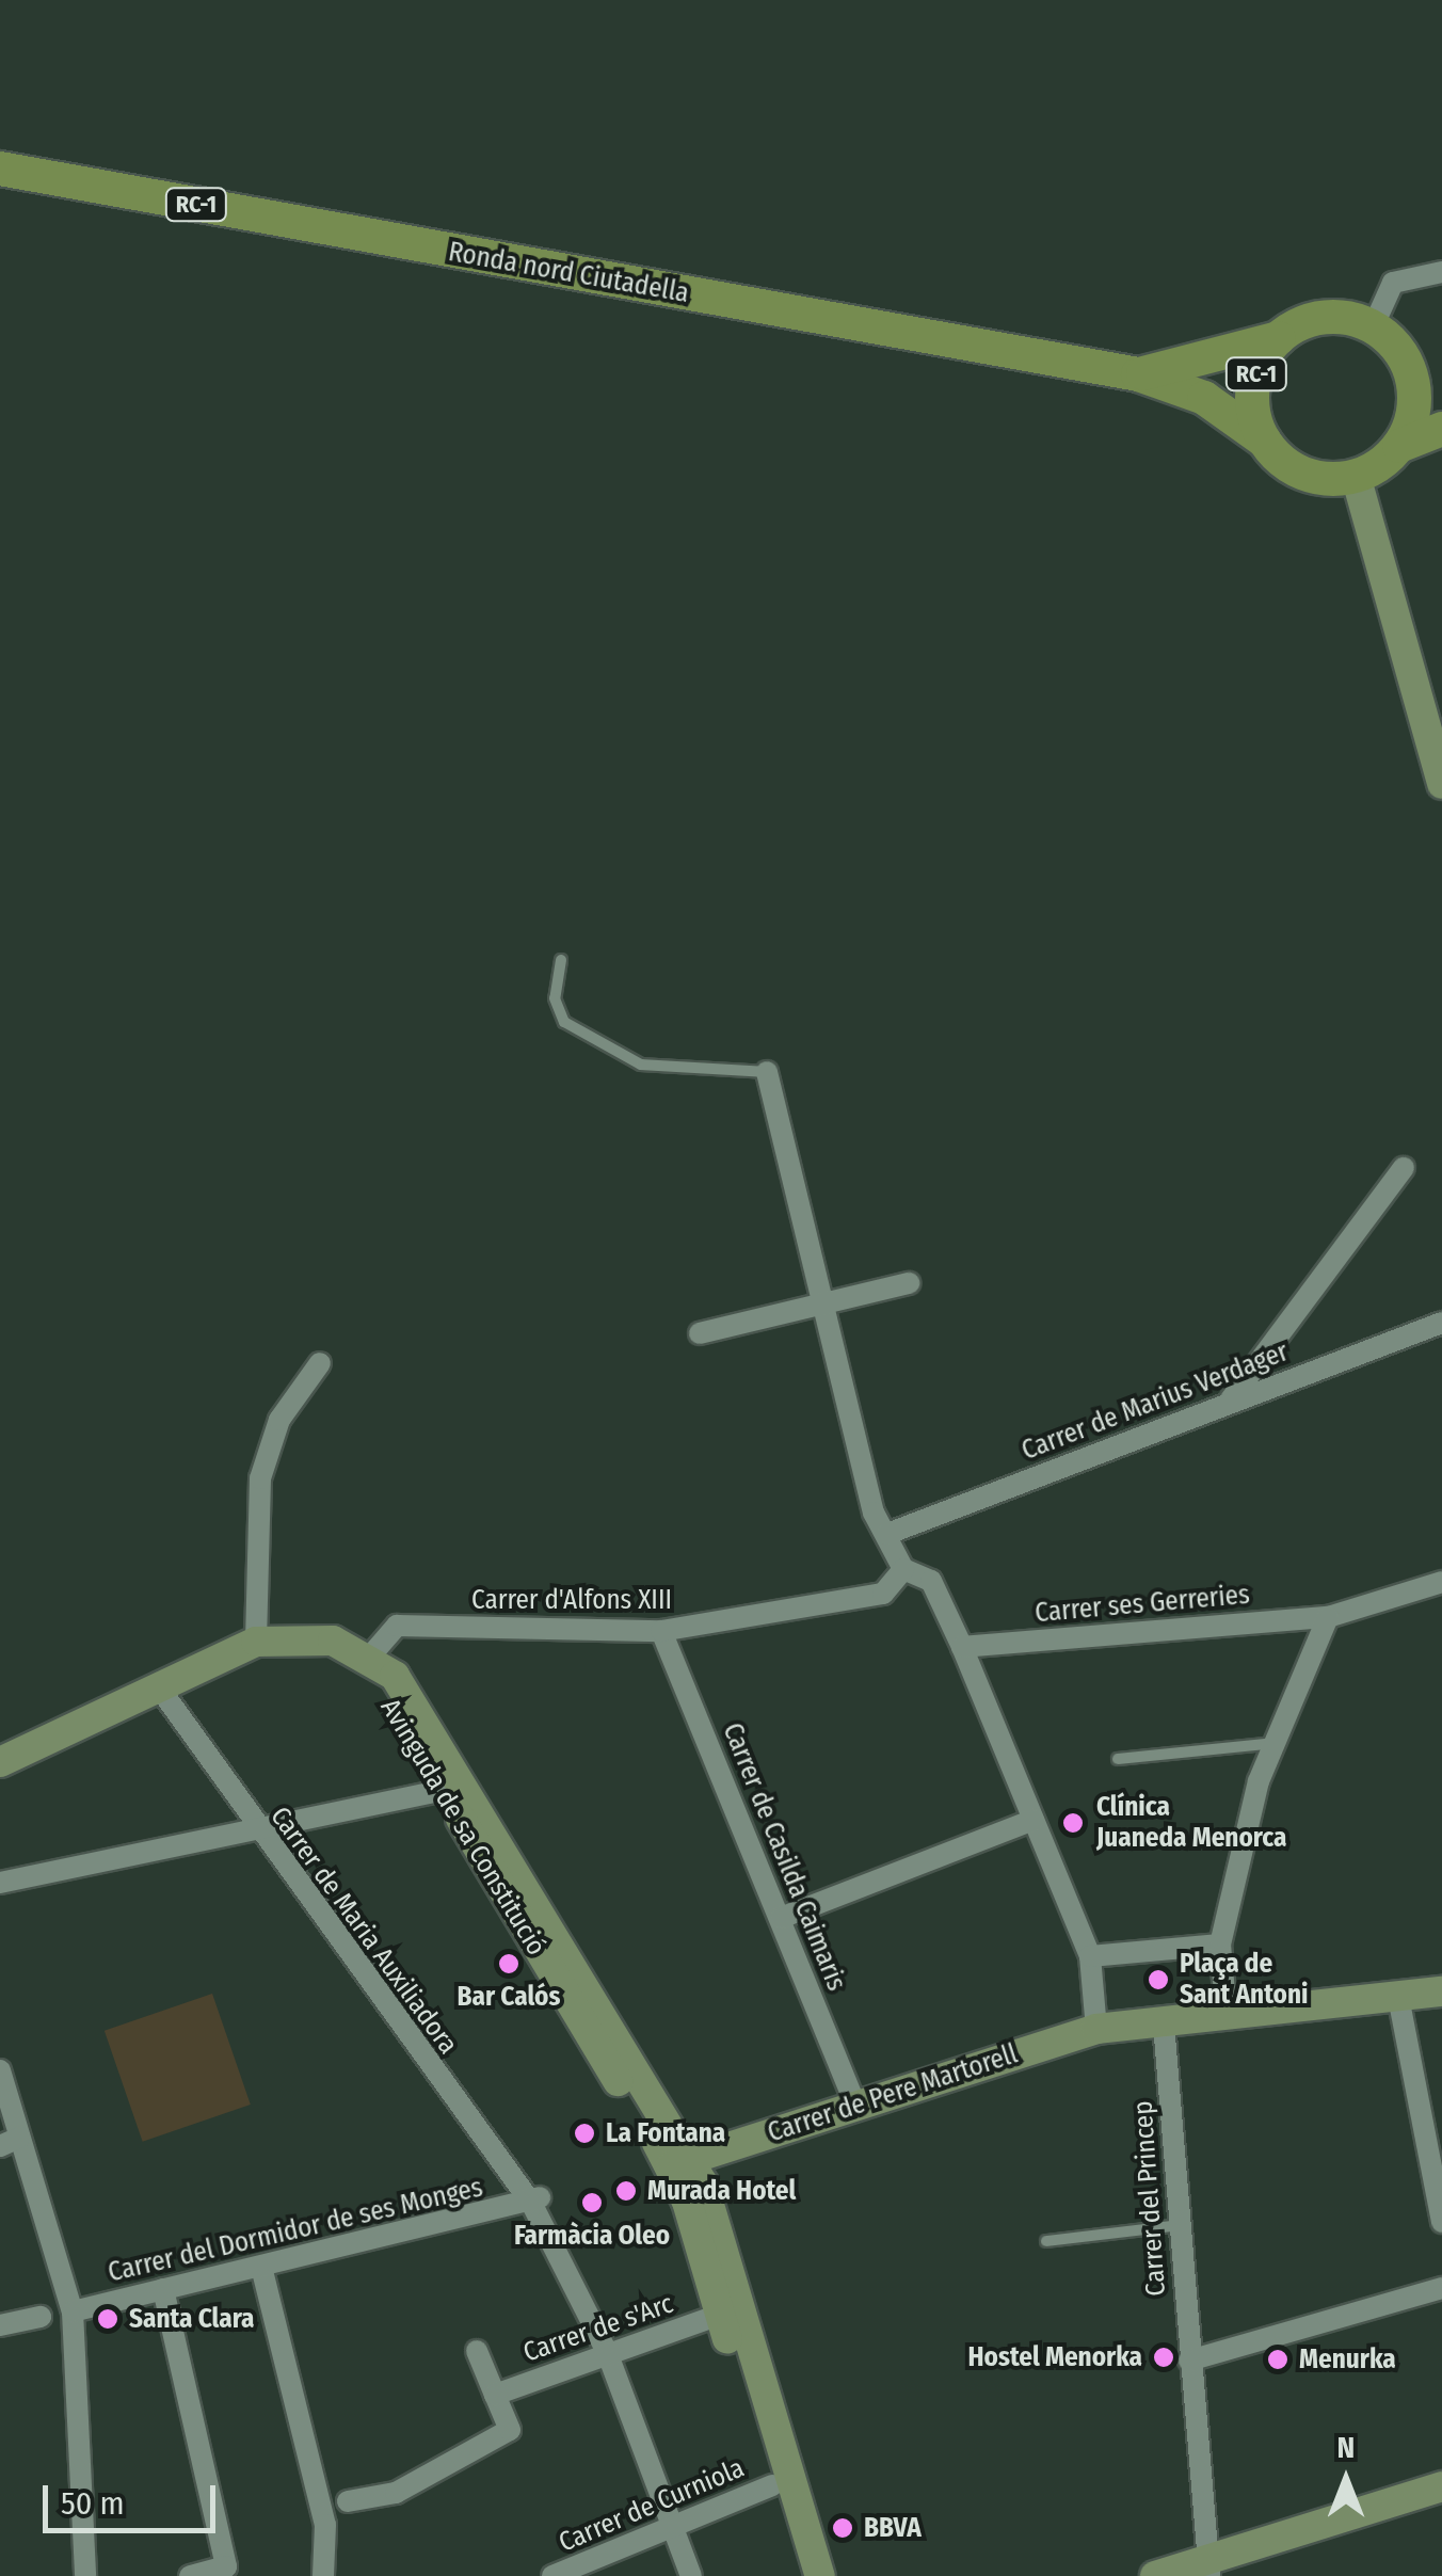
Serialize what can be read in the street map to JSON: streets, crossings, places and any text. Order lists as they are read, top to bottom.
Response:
{
  "streets": {
    "main road": ["RC-1", "Ronda nord Ciutadella"],
    "street": [
      "Carrer de Marius Verdager",
      "Carrer d'Alfons XIII",
      "Carrer ses Gerreries",
      "Avinguda de sa Constitució",
      "Carrer de Casilda Caimaris",
      "Carrer de Maria Auxiliadora",
      "Carrer de Pere Martorell",
      "Carrer del Princep",
      "Carrer del Dormidor de ses Monges",
      "Carrer de s'Arc",
      "Carrer de Curniola"
    ]
  },
  "crossings": [
    ["RC-1", "Ronda nord Ciutadella"],
    ["Carrer d'Alfons XIII", "Avinguda de sa Constitució"],
    ["Carrer d'Alfons XIII", "Carrer de Casilda Caimaris"],
    ["Avinguda de sa Constitució", "Carrer de Pere Martorell"],
    ["Avinguda de sa Constitució", "Carrer de s'Arc"],
    ["Avinguda de sa Constitució", "Carrer de Curniola"],
    ["Carrer de Casilda Caimaris", "Carrer de Pere Martorell"],
    ["Carrer de Maria Auxiliadora", "Carrer del Dormidor de ses Monges"],
    ["Carrer de Maria Auxiliadora", "Carrer de s'Arc"],
    ["Carrer de Maria Auxiliadora", "Carrer de Curniola"]
  ],
  "places": [
    "Clínica Juaneda Menorca",
    "Bar Calós",
    "Plaça de Sant Antoni",
    "La Fontana",
    "Murada Hotel",
    "Farmàcia Oleo",
    "Santa Clara",
    "Hostel Menorka",
    "Menurka",
    "BBVA"
  ],
  "scale_bar": "50 m",
  "north": "top"
}
